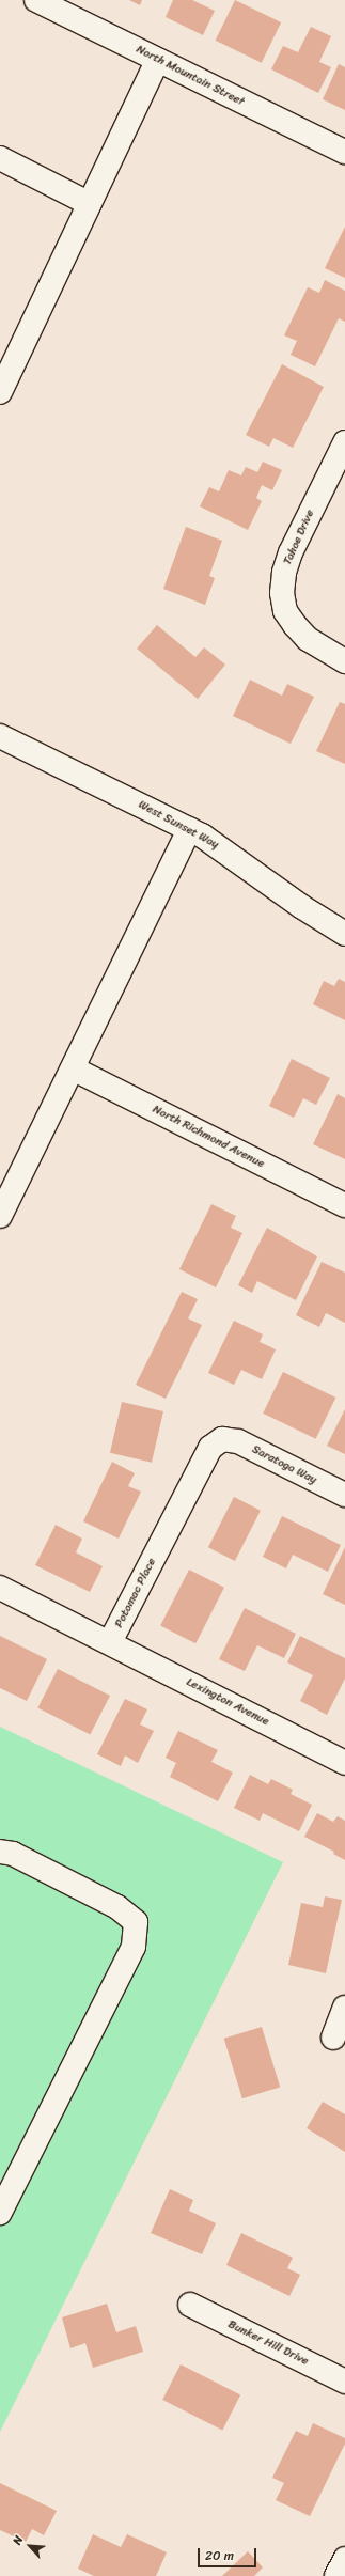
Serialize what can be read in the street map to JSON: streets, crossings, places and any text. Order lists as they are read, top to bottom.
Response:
{
  "streets": {
    "street": [
      "North Mountain Street",
      "Tahoe Drive",
      "West Sunset Way",
      "North Richmond Avenue",
      "Saratoga Way",
      "Potomac Place",
      "Lexington Avenue",
      "Bunker Hill Drive"
    ]
  },
  "crossings": [
    ["Saratoga Way", "Potomac Place"],
    ["Potomac Place", "Lexington Avenue"]
  ],
  "scale_bar": "20 m",
  "north": "top left"
}
